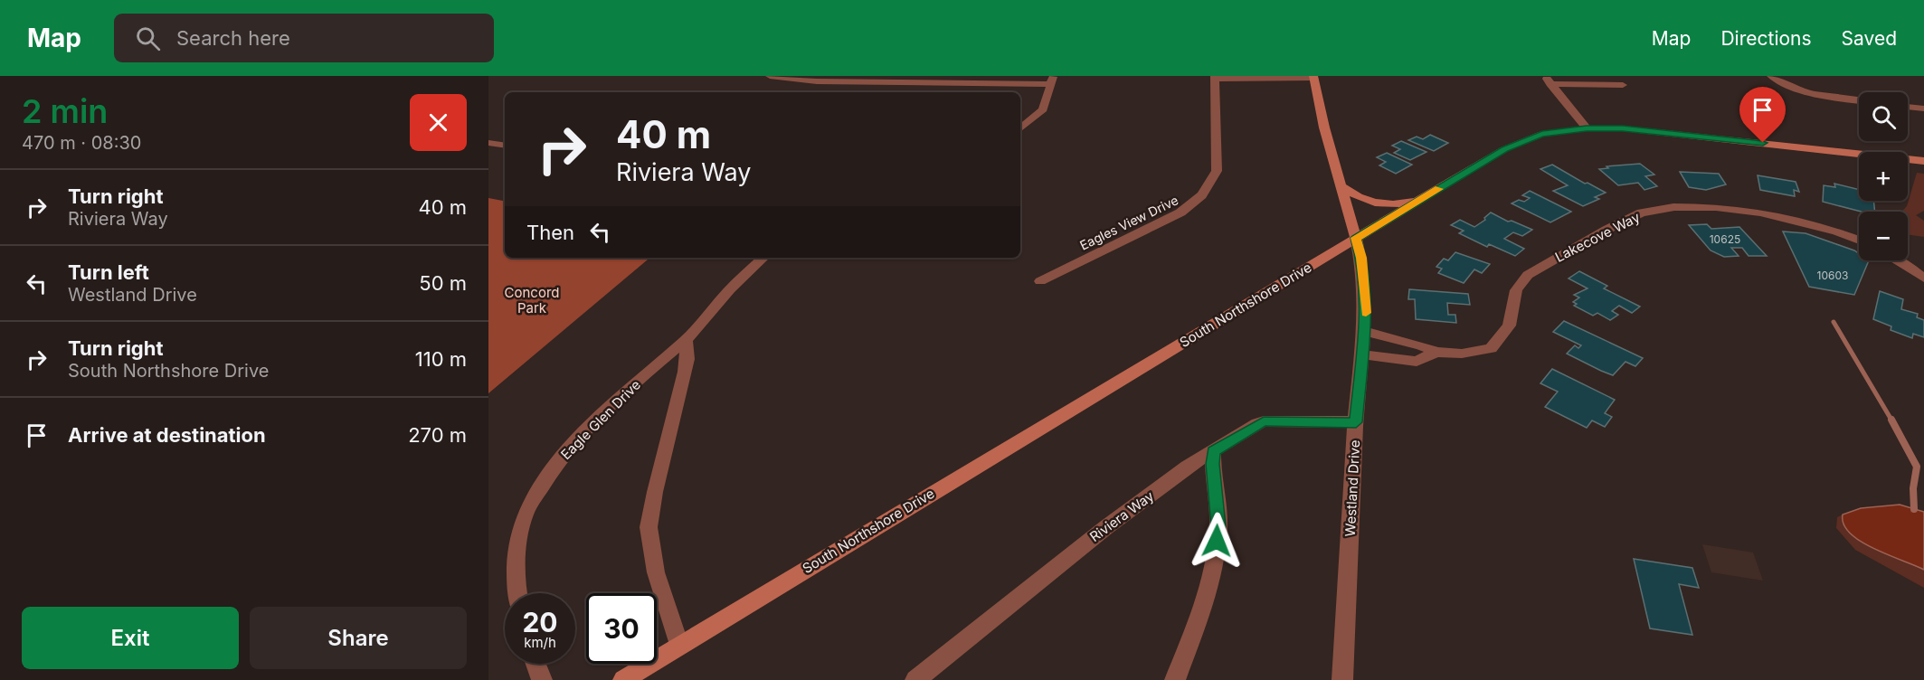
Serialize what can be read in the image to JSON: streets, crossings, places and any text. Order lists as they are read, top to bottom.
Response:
{
  "streets": {
    "main road": ["South Northshore Drive", "Westland Drive"],
    "street": [
      "Eagles View Drive",
      "Lakecove Way",
      "Eagle Glen Drive",
      "Riviera Way"
    ]
  },
  "crossings": [
    ["Lakecove Way", "Westland Drive"],
    ["South Northshore Drive", "Westland Drive"],
    ["Westland Drive", "Riviera Way"]
  ],
  "parks": ["Concord Park"],
  "house_numbers": ["10625", "10603"],
  "page": {
    "header": "Map",
    "search": "Search here",
    "nav": ["Map", "Directions", "Saved"],
    "heading": ["2 min", "470 m · 08:30"],
    "map_buttons": ["+", "−"],
    "turn": ["40 m", "Riviera Way"],
    "list": [
      {
        "name": "Turn right",
        "note": "Riviera Way",
        "value": "40 m"
      },
      {
        "name": "Turn left",
        "note": "Westland Drive",
        "value": "50 m"
      },
      {
        "name": "Turn right",
        "note": "South Northshore Drive",
        "value": "110 m"
      },
      {
        "name": "Arrive at destination",
        "value": "270 m"
      }
    ],
    "then": "Then",
    "speed": "20 km/h",
    "limit": "30",
    "buttons": ["Exit", "Share"]
  }
}
